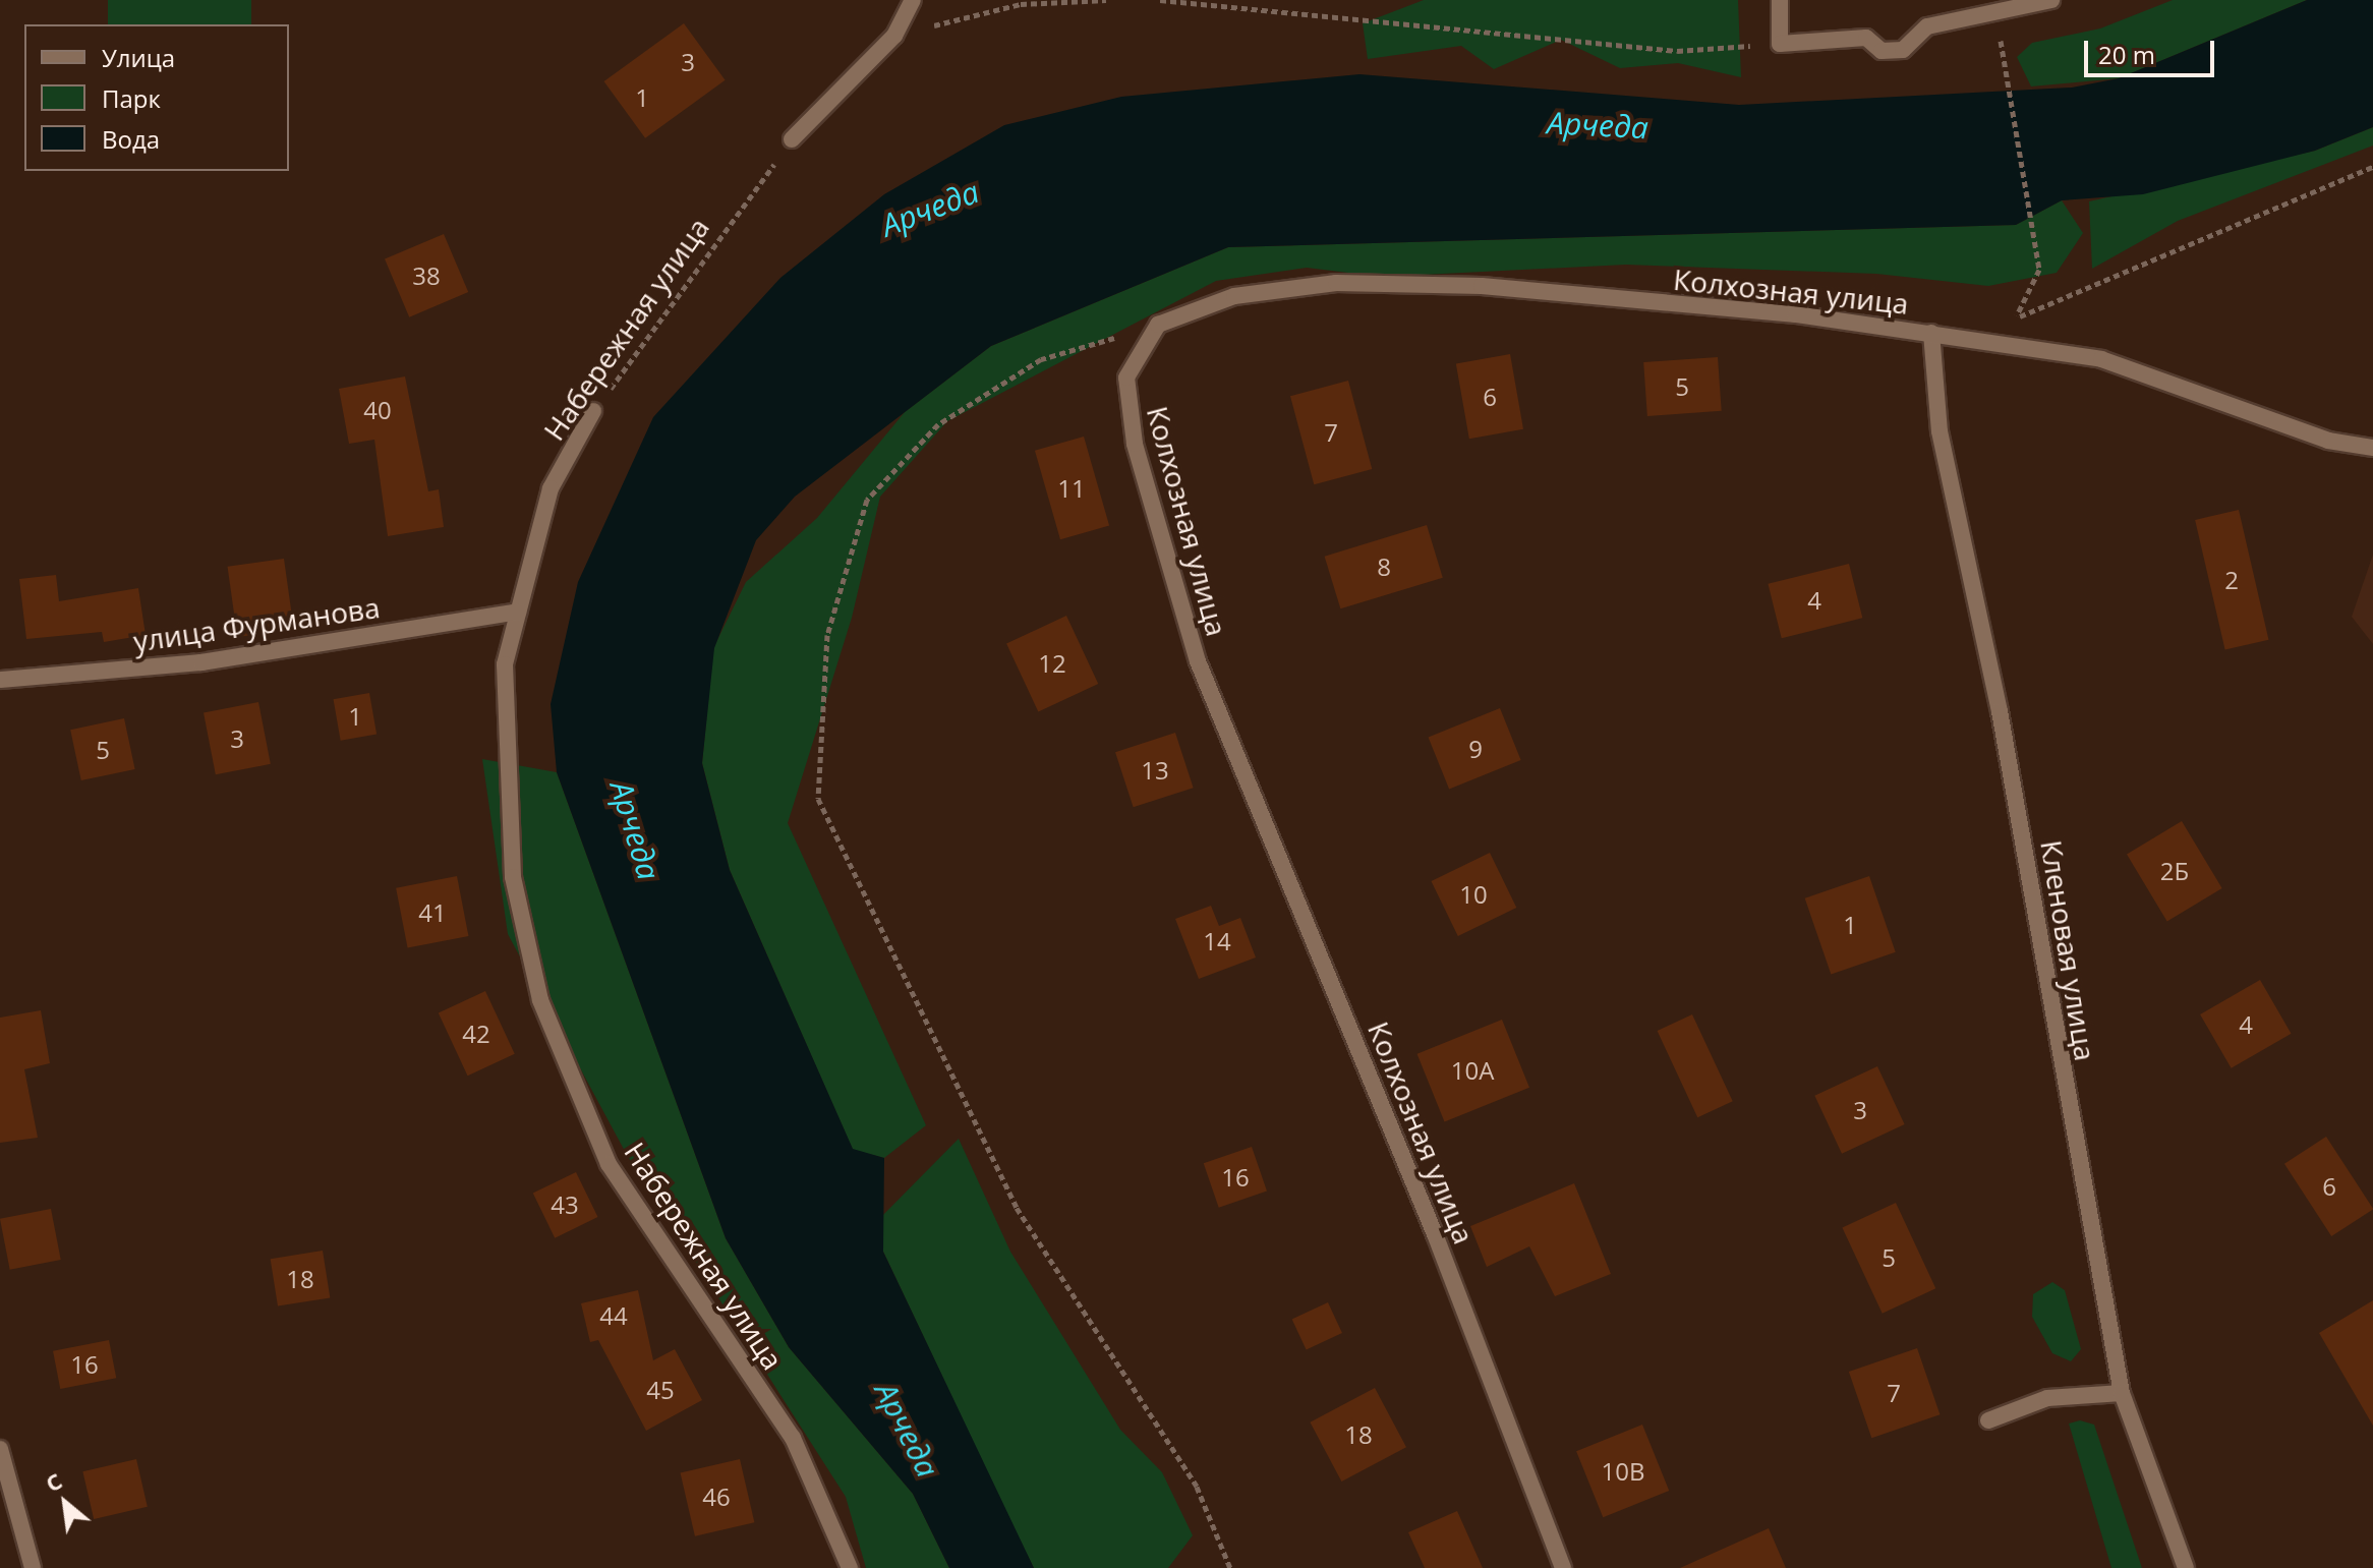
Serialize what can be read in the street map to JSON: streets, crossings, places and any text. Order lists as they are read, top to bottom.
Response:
{
  "streets": {
    "street": [
      "Колхозная улица",
      "Набережная улица",
      "улица Фурманова",
      "Кленовая улица"
    ]
  },
  "crossings": [
    ["Колхозная улица", "Кленовая улица"],
    ["Набережная улица", "улица Фурманова"]
  ],
  "water": ["Арчеда"],
  "house_numbers": [
    "3",
    "1",
    "38",
    "5",
    "6",
    "40",
    "7",
    "11",
    "8",
    "2",
    "4",
    "12",
    "1",
    "3",
    "9",
    "5",
    "13",
    "2Б",
    "10",
    "41",
    "1",
    "14",
    "4",
    "42",
    "10А",
    "3",
    "16",
    "6",
    "43",
    "5",
    "18",
    "44",
    "16",
    "45",
    "7",
    "18",
    "10В",
    "46"
  ],
  "legend": ["Улица", "Парк", "Вода"],
  "scale_bar": "20 m",
  "north": "top left"
}
